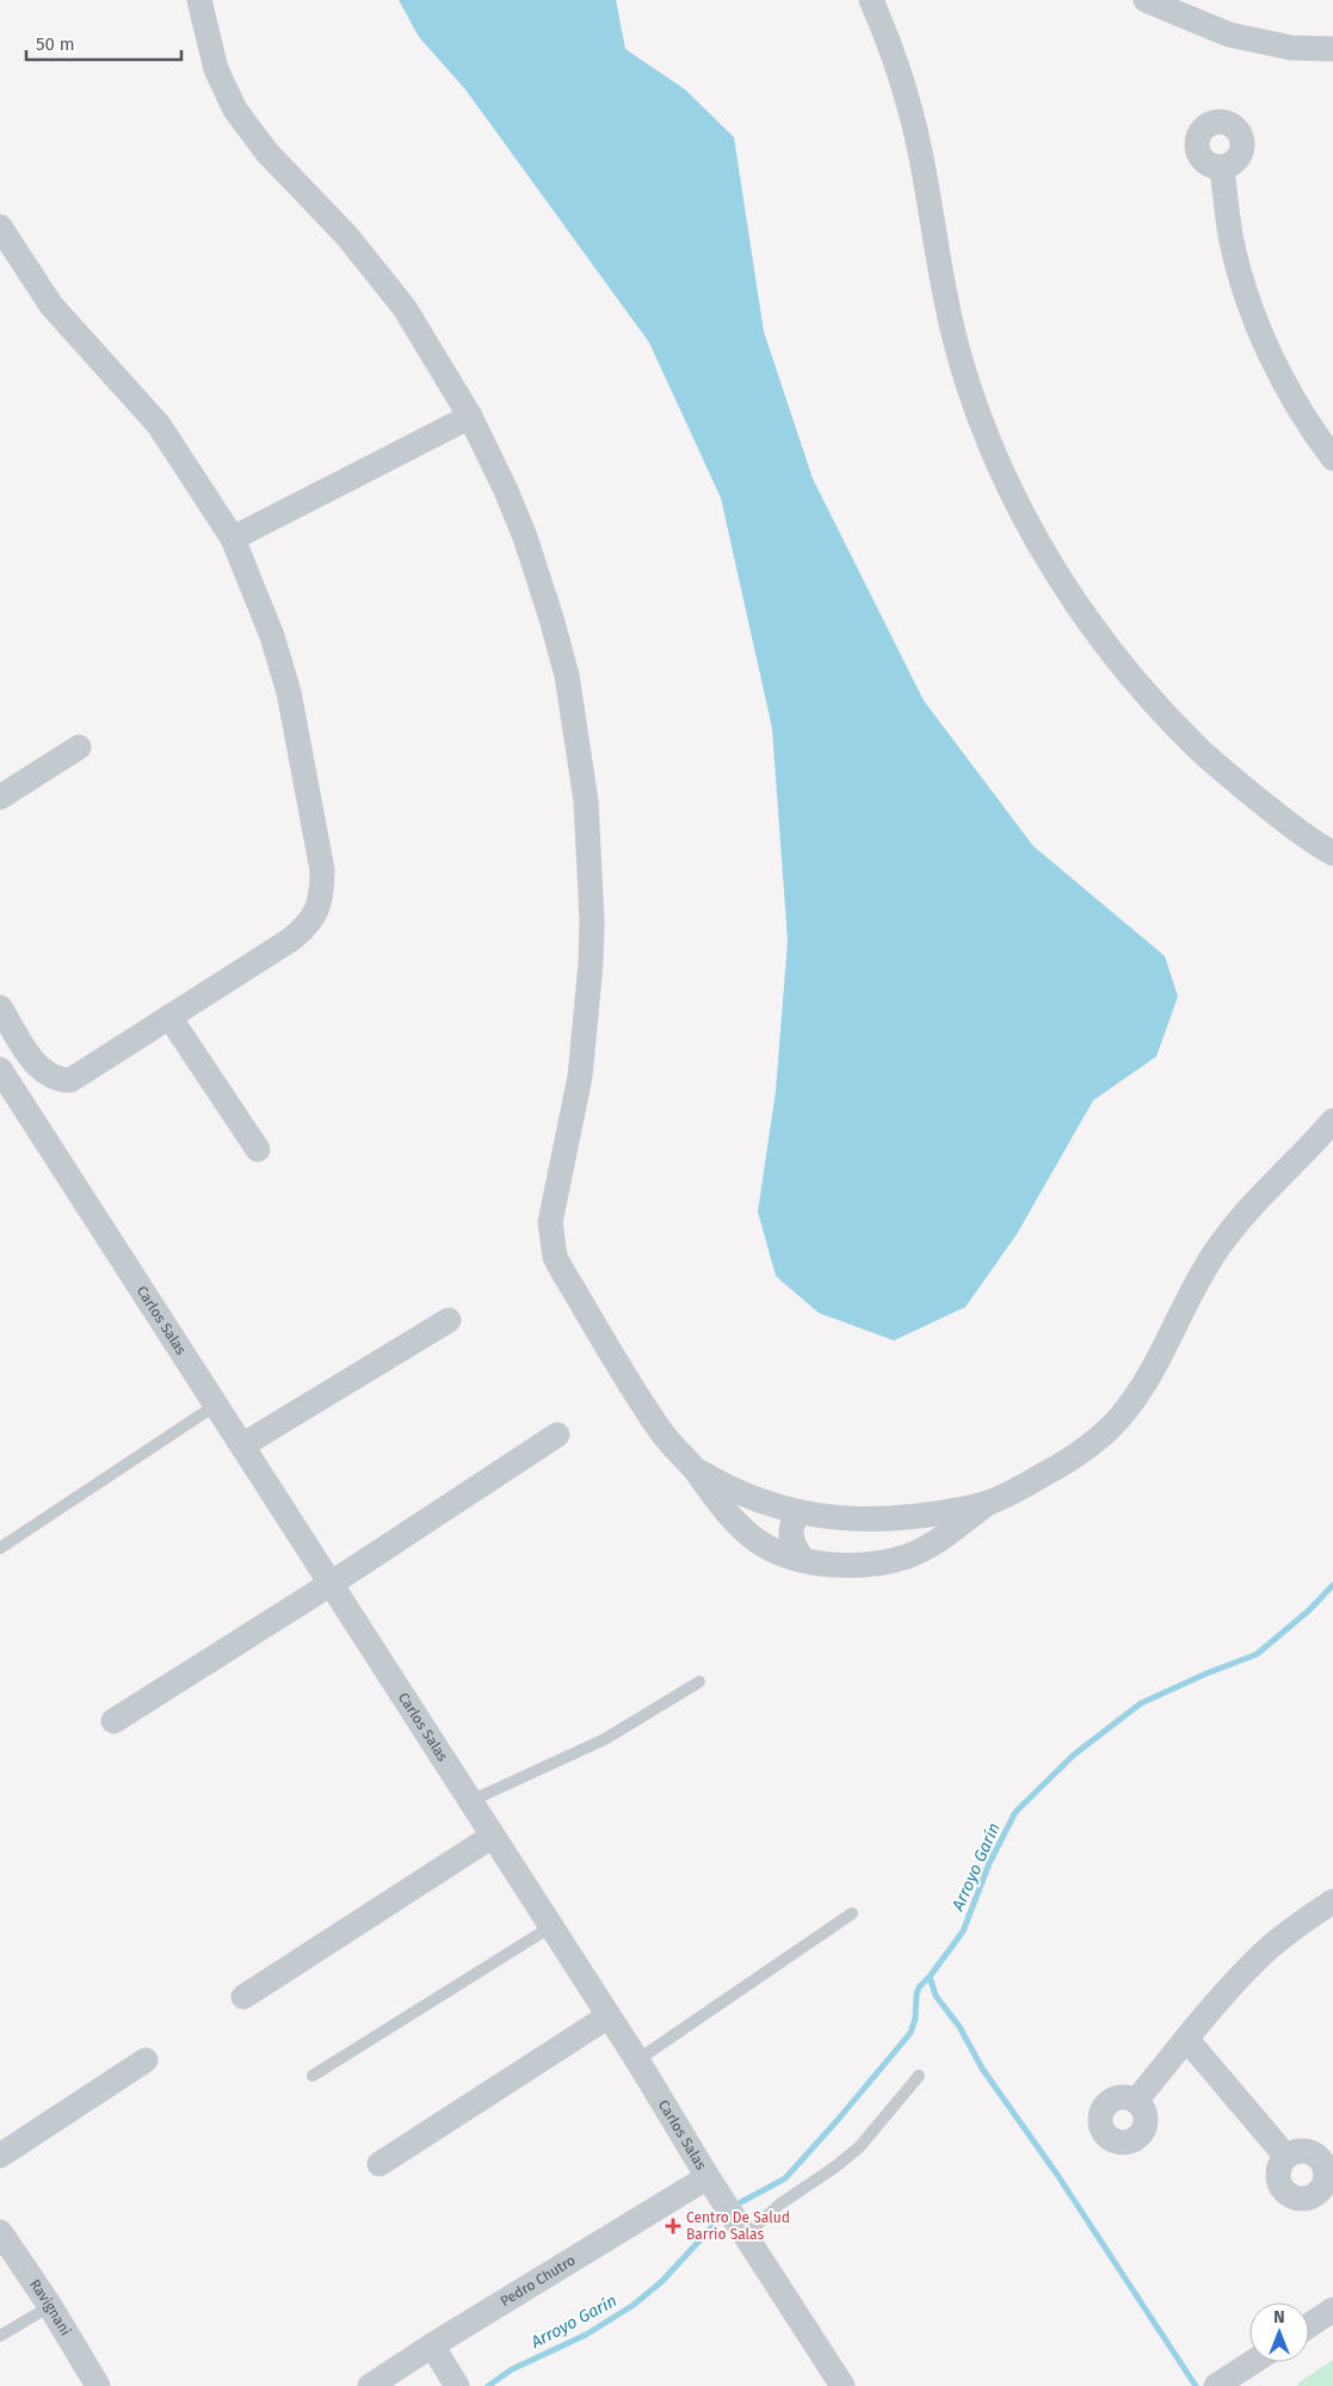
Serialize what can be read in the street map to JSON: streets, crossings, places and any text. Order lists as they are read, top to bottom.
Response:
{
  "streets": {
    "street": ["Carlos Salas", "Pedro Chutro", "Ravignani"]
  },
  "crossings": [
    ["Carlos Salas", "Pedro Chutro"]
  ],
  "water": ["Arroyo Garín"],
  "places": {
    "health": ["Centro De Salud Barrio Salas"]
  },
  "scale_bar": "50 m",
  "north": "top"
}
